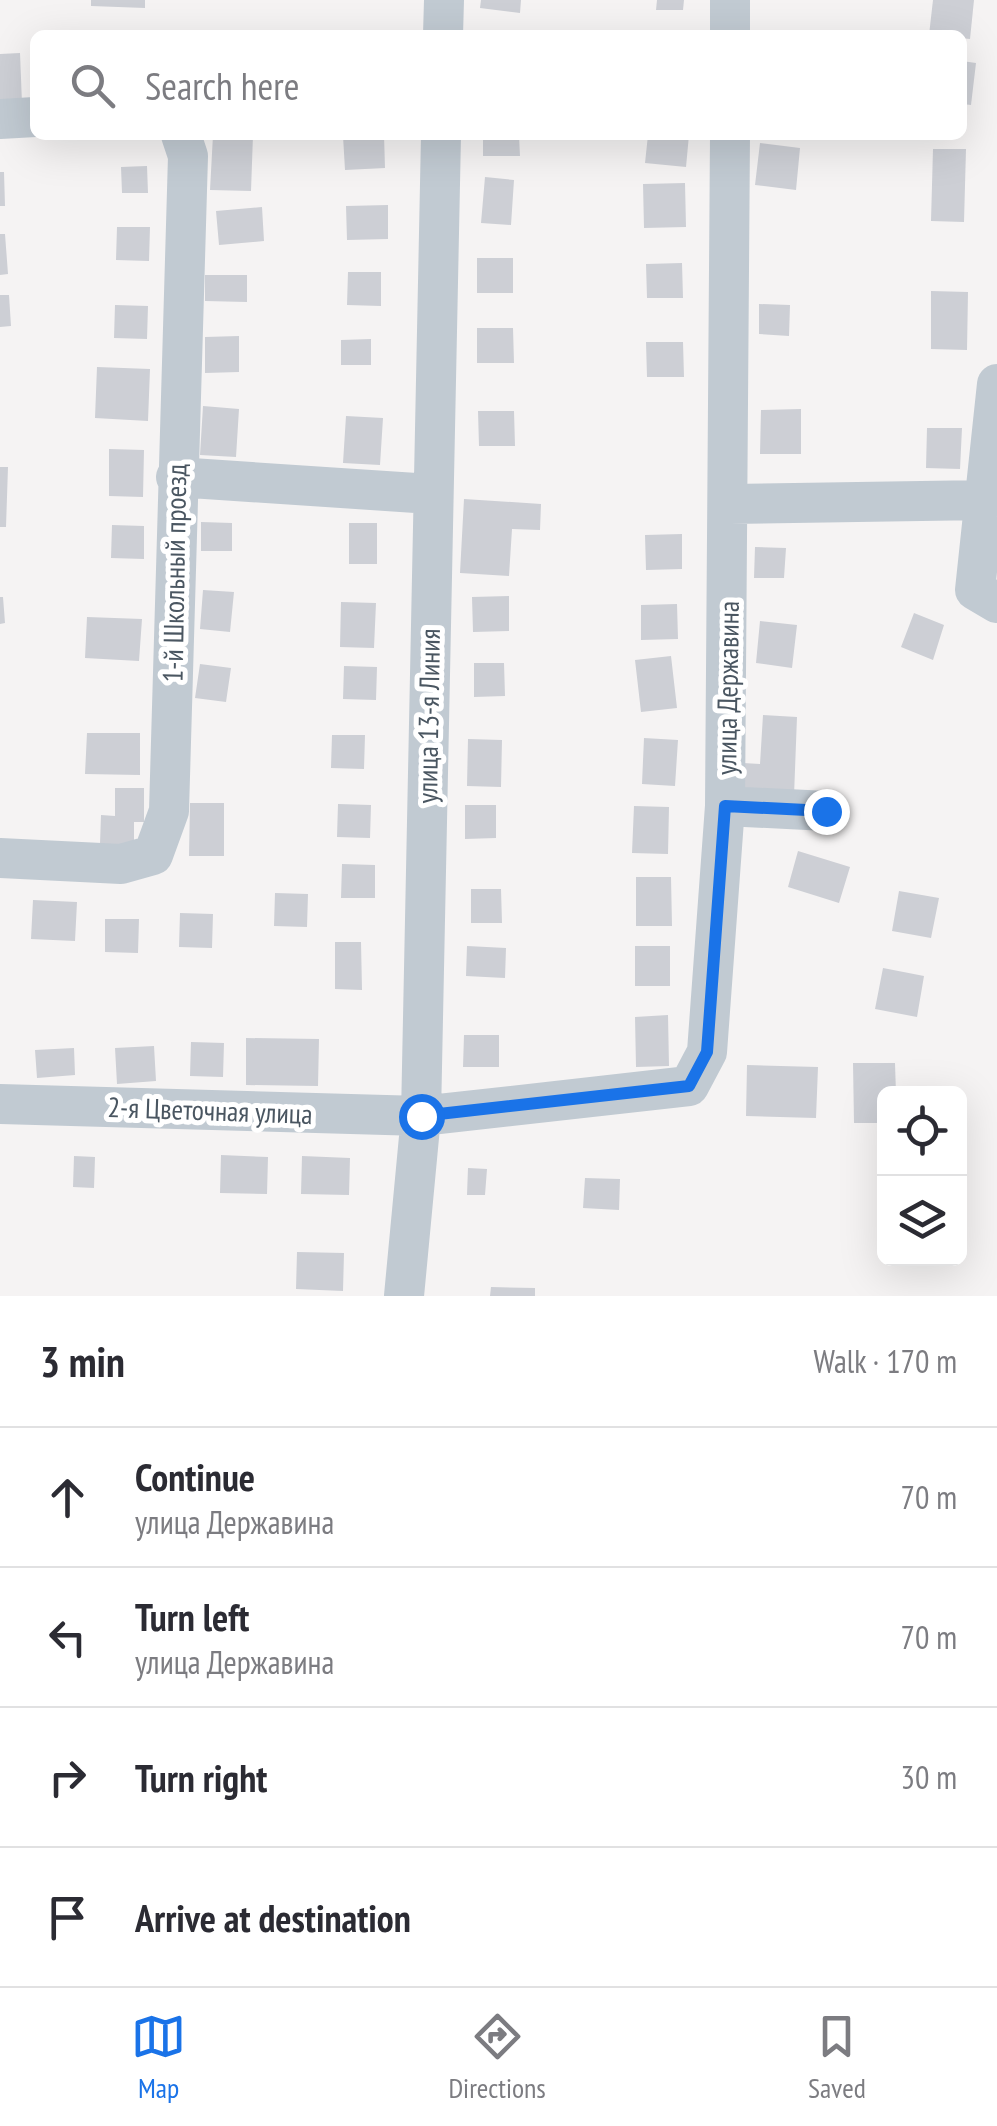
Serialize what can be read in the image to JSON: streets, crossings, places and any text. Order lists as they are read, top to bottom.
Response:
{
  "streets": {
    "lane": [
      "1-й Школьный проезд",
      "улица Державина",
      "улица 13-я Линия",
      "2-я Цветочная улица"
    ]
  },
  "crossings": [
    ["улица Державина", "улица 13-я Линия"],
    ["улица Державина", "2-я Цветочная улица"],
    ["улица 13-я Линия", "2-я Цветочная улица"]
  ],
  "page": {
    "search": "Search here",
    "heading": ["3 min", "Walk · 170 m"],
    "list": [
      ["Continue", "улица Державина", "70 m"],
      ["Turn left", "улица Державина", "70 m"],
      ["Turn right", "30 m"],
      "Arrive at destination"
    ],
    "nav": ["Map", "Directions", "Saved"]
  }
}
